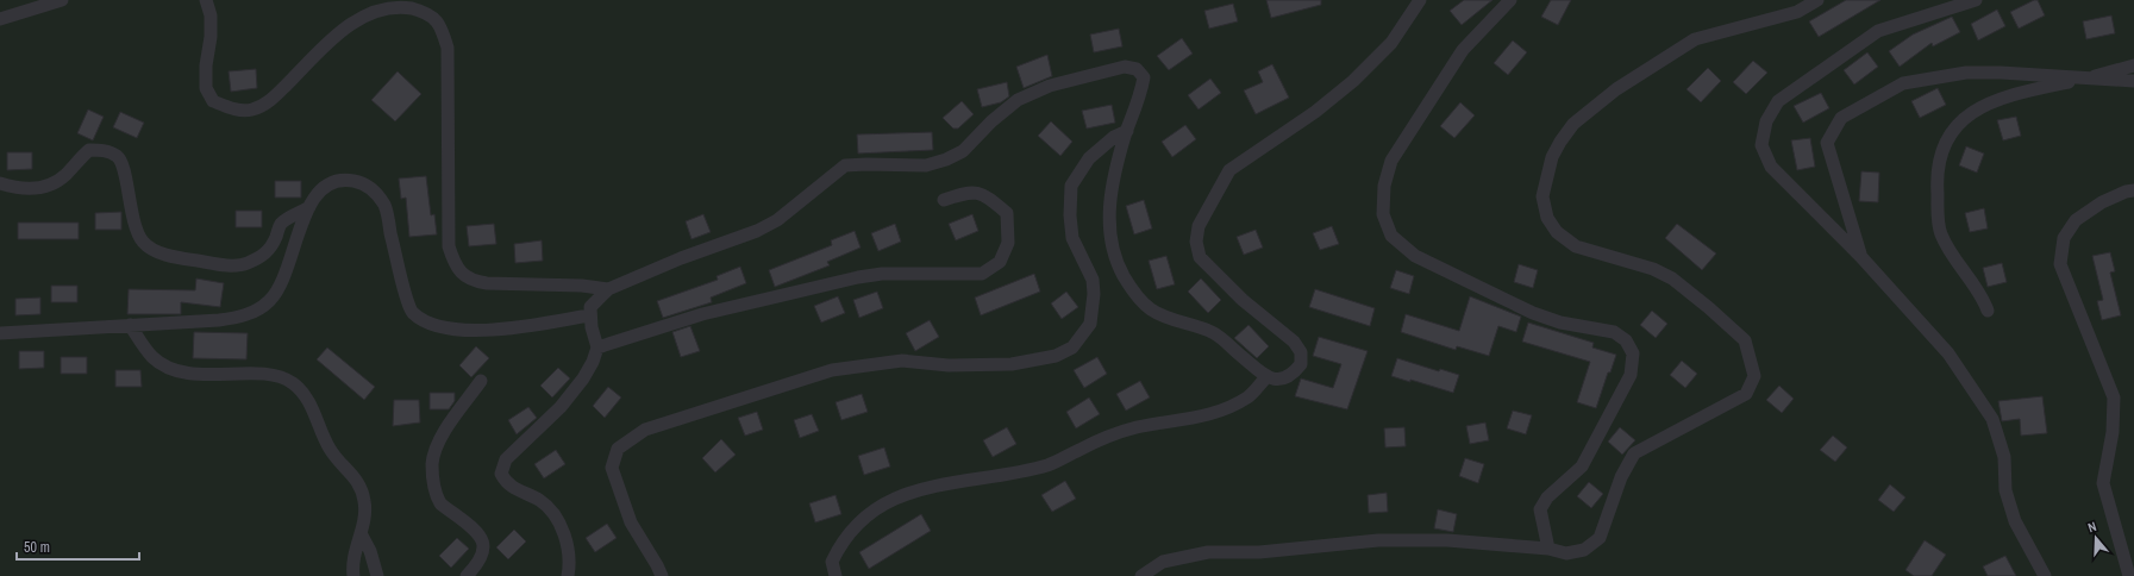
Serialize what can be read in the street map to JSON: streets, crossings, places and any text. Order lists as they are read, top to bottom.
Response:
{
  "scale_bar": "50 m",
  "north": "top"
}
